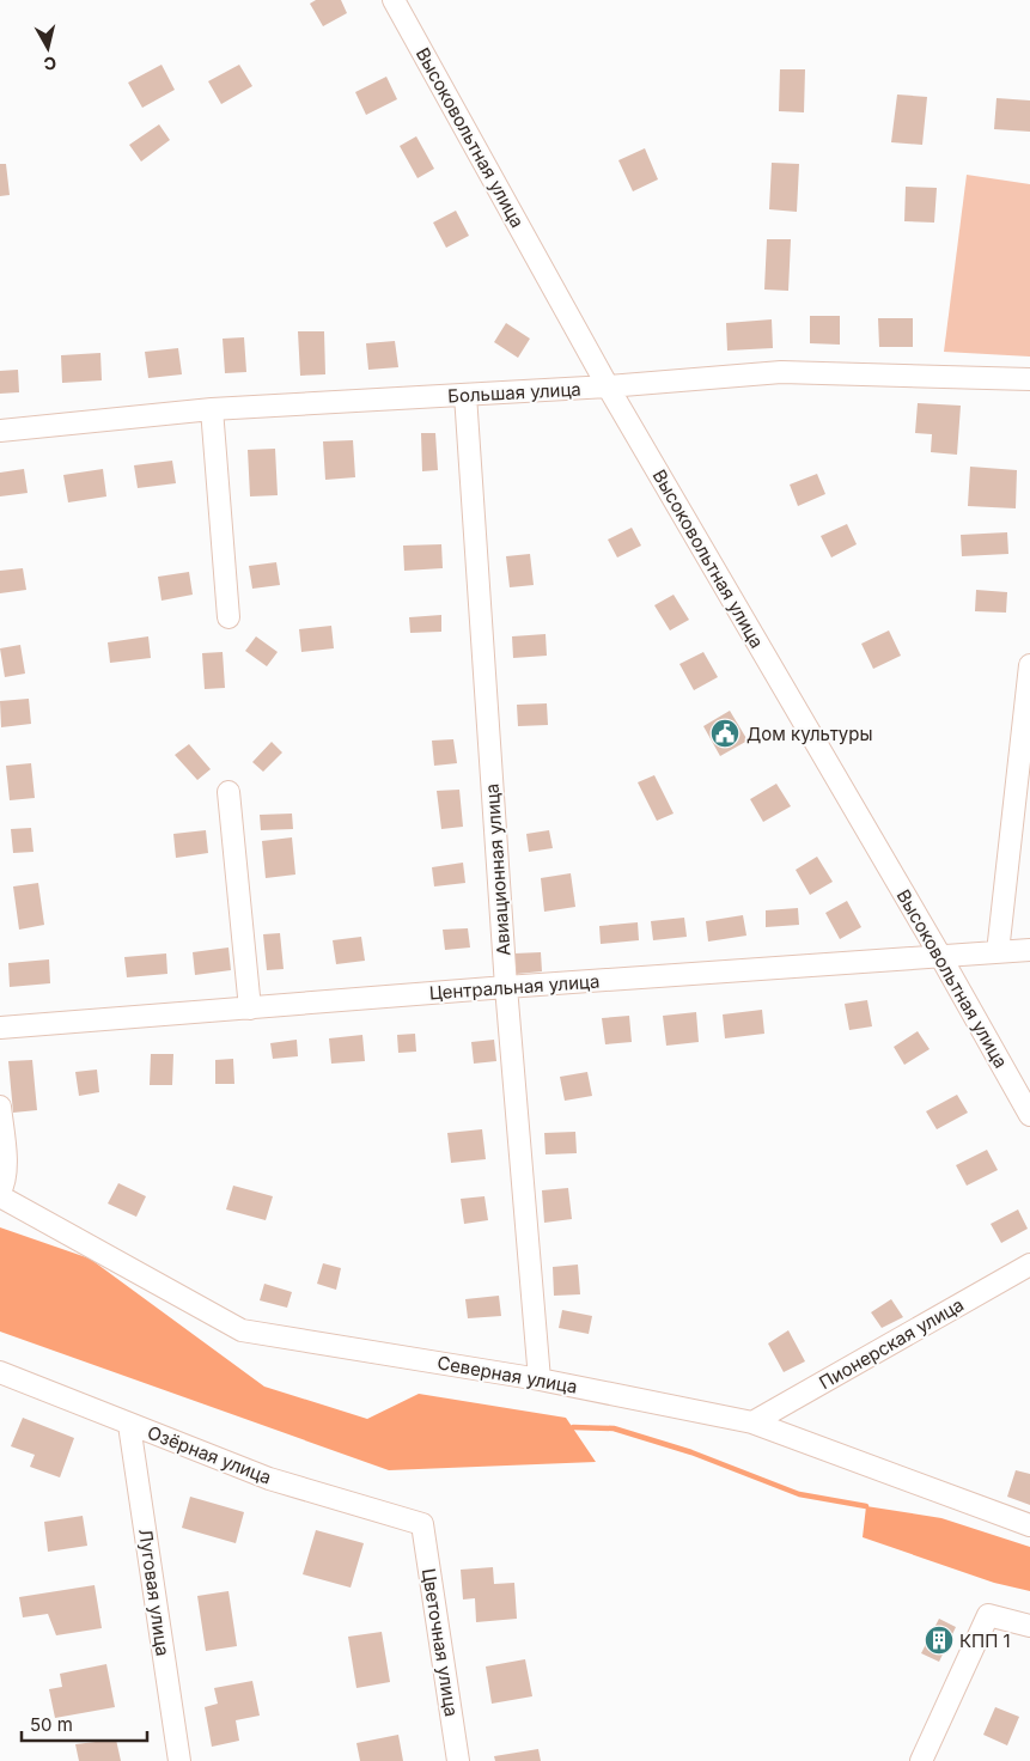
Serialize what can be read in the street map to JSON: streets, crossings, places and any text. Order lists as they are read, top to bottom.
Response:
{
  "streets": {
    "street": [
      "Высоковольтная улица",
      "Большая улица",
      "Авиационная улица",
      "Центральная улица",
      "Пионерская улица",
      "Северная улица",
      "Озёрная улица",
      "Луговая улица",
      "Цветочная улица"
    ]
  },
  "crossings": [
    ["Высоковольтная улица", "Большая улица"],
    ["Высоковольтная улица", "Центральная улица"],
    ["Большая улица", "Авиационная улица"],
    ["Авиационная улица", "Центральная улица"],
    ["Авиационная улица", "Северная улица"],
    ["Пионерская улица", "Северная улица"],
    ["Озёрная улица", "Луговая улица"],
    ["Озёрная улица", "Цветочная улица"]
  ],
  "places": {
    "public building": ["Дом культуры"],
    "building": ["КПП 1"]
  },
  "scale_bar": "50 m",
  "north": "bottom"
}
